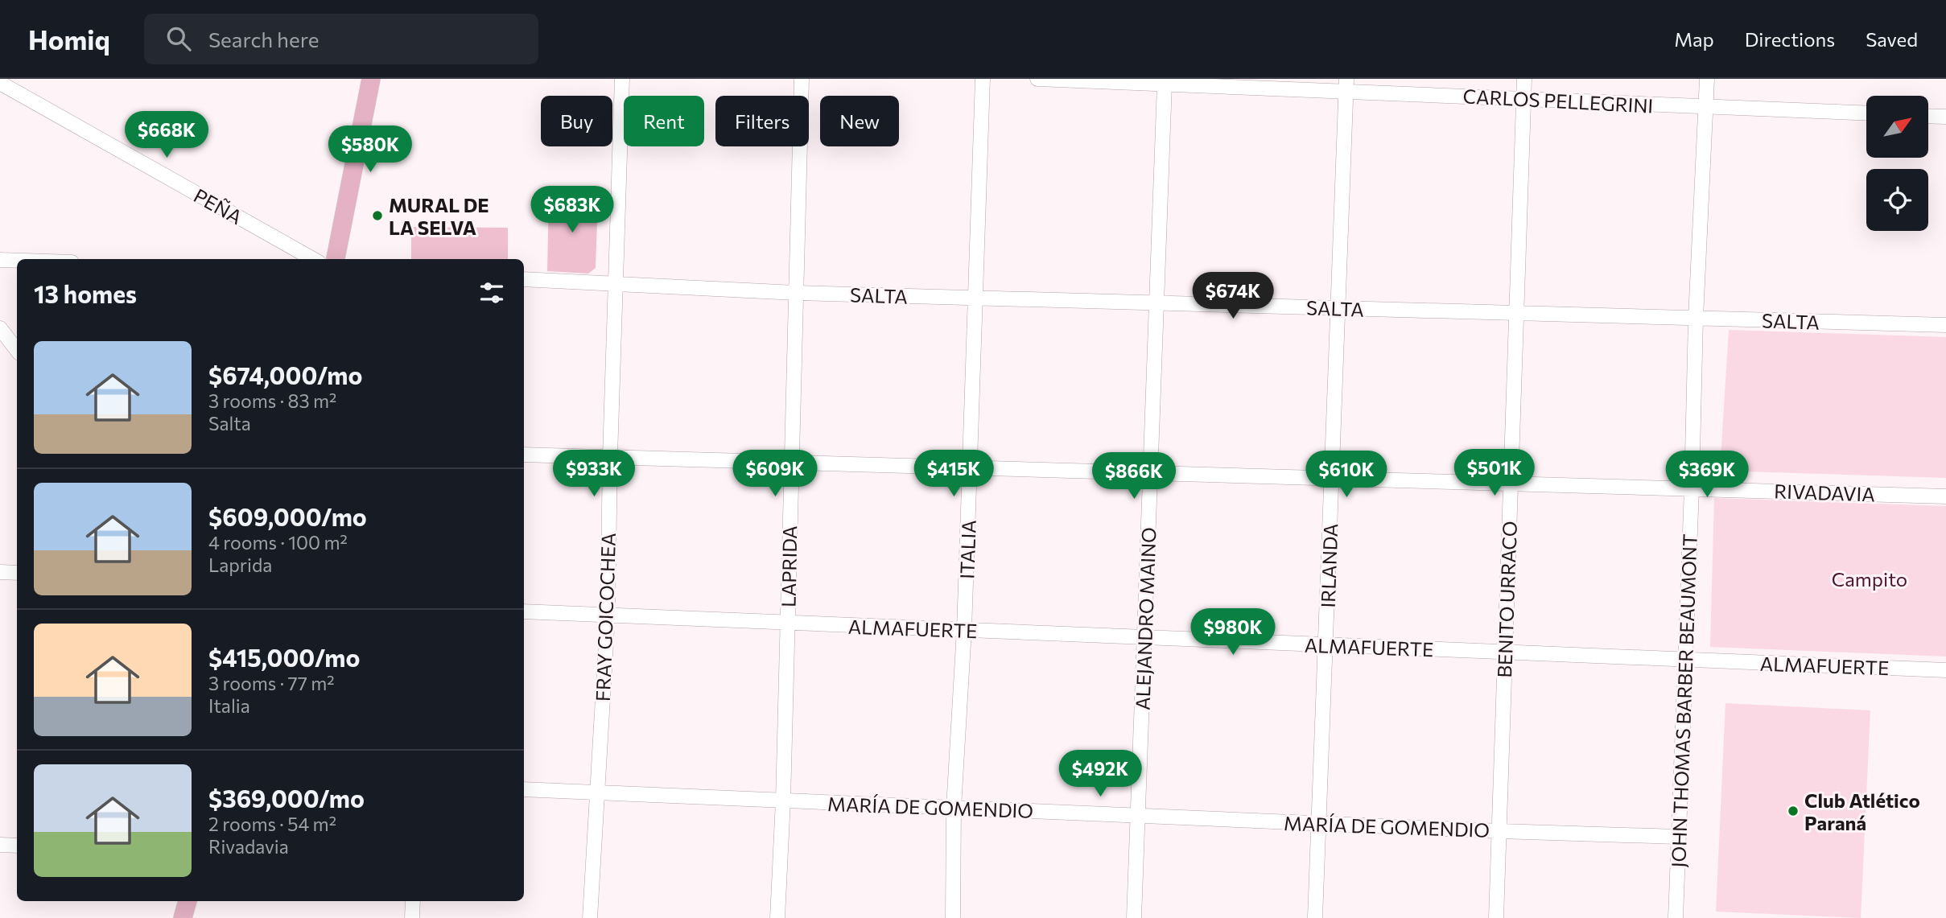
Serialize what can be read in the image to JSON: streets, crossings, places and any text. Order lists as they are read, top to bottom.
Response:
{
  "streets": {
    "street": [
      "CARLOS PELLEGRINI",
      "PEÑA",
      "SALTA",
      "RIVADAVIA",
      "ITALIA",
      "IRLANDA",
      "LAPRIDA",
      "BENITO URRACO",
      "FRAY GOICOCHEA",
      "ALEJANDRO MAINO",
      "ALMAFUERTE",
      "JOHN THOMAS BARBER BEAUMONT",
      "MARÍA DE GOMENDIO"
    ]
  },
  "crossings": [
    ["CARLOS PELLEGRINI", "IRLANDA"],
    ["CARLOS PELLEGRINI", "BENITO URRACO"],
    ["CARLOS PELLEGRINI", "ALEJANDRO MAINO"],
    ["CARLOS PELLEGRINI", "JOHN THOMAS BARBER BEAUMONT"],
    ["SALTA", "ITALIA"],
    ["SALTA", "IRLANDA"],
    ["SALTA", "LAPRIDA"],
    ["SALTA", "BENITO URRACO"],
    ["SALTA", "FRAY GOICOCHEA"],
    ["SALTA", "ALEJANDRO MAINO"],
    ["SALTA", "JOHN THOMAS BARBER BEAUMONT"],
    ["RIVADAVIA", "ITALIA"],
    ["RIVADAVIA", "IRLANDA"],
    ["RIVADAVIA", "LAPRIDA"],
    ["RIVADAVIA", "BENITO URRACO"],
    ["RIVADAVIA", "FRAY GOICOCHEA"],
    ["RIVADAVIA", "ALEJANDRO MAINO"],
    ["RIVADAVIA", "JOHN THOMAS BARBER BEAUMONT"],
    ["ITALIA", "ALMAFUERTE"],
    ["ITALIA", "MARÍA DE GOMENDIO"],
    ["IRLANDA", "ALMAFUERTE"],
    ["IRLANDA", "MARÍA DE GOMENDIO"],
    ["LAPRIDA", "ALMAFUERTE"],
    ["LAPRIDA", "MARÍA DE GOMENDIO"],
    ["BENITO URRACO", "ALMAFUERTE"],
    ["BENITO URRACO", "MARÍA DE GOMENDIO"],
    ["FRAY GOICOCHEA", "ALMAFUERTE"],
    ["FRAY GOICOCHEA", "MARÍA DE GOMENDIO"],
    ["ALEJANDRO MAINO", "ALMAFUERTE"],
    ["ALEJANDRO MAINO", "MARÍA DE GOMENDIO"],
    ["ALMAFUERTE", "JOHN THOMAS BARBER BEAUMONT"],
    ["JOHN THOMAS BARBER BEAUMONT", "MARÍA DE GOMENDIO"]
  ],
  "parks": ["Campito"],
  "places": ["MURAL DE LA SELVA", "Club Atlético Paraná"],
  "north": "top right",
  "page": {
    "header": "Homiq",
    "search": "Search here",
    "nav": ["Map", "Directions", "Saved"],
    "chip": [
      "Buy",
      "Rent",
      "Filters",
      "New"
    ],
    "price": [
      "$668K",
      "$580K",
      "$683K",
      "$674K",
      "$501K",
      "$933K",
      "$609K",
      "$415K",
      "$610K",
      "$369K",
      "$866K",
      "$980K",
      "$492K"
    ],
    "heading": "13 homes",
    "list": [
      {
        "name": "$674,000/mo",
        "note": "3 rooms · 83 m² · Salta"
      },
      {
        "name": "$609,000/mo",
        "note": "4 rooms · 100 m² · Laprida"
      },
      {
        "name": "$415,000/mo",
        "note": "3 rooms · 77 m² · Italia"
      },
      {
        "name": "$369,000/mo",
        "note": "2 rooms · 54 m² · Rivadavia"
      }
    ]
  }
}
